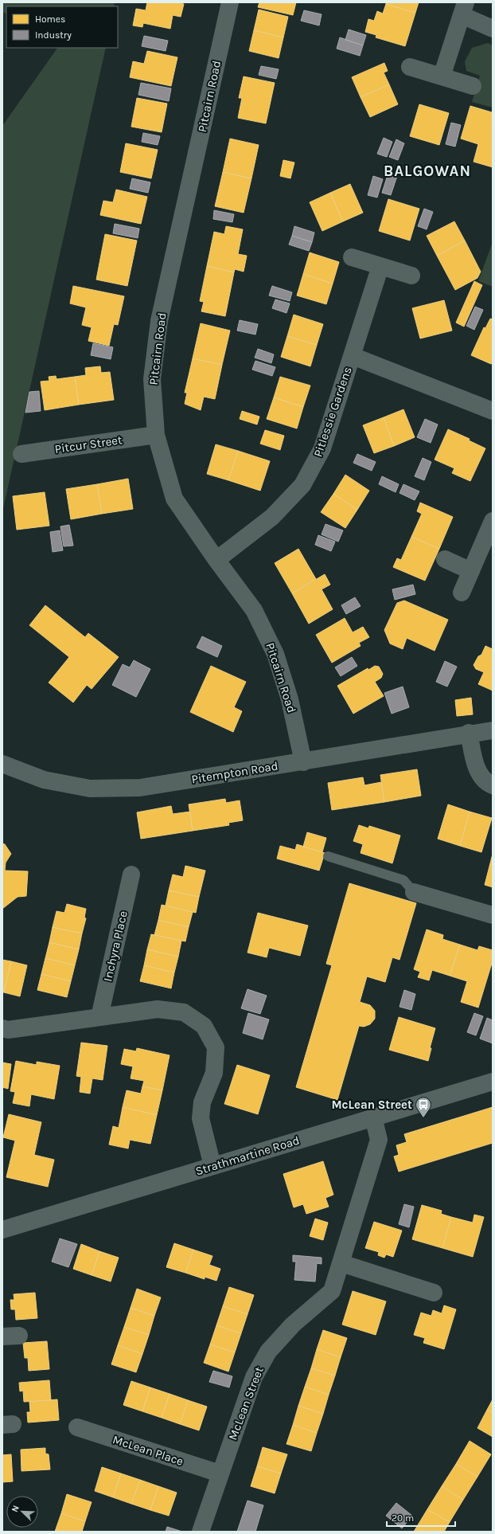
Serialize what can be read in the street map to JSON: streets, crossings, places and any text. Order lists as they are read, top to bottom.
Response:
{
  "streets": {
    "street": [
      "Pitcairn Road",
      "Pitlessie Gardens",
      "Pitcur Street",
      "Pitempton Road",
      "Inchyra Place",
      "Strathmartine Road",
      "McLean Street",
      "McLean Place"
    ]
  },
  "crossings": [
    ["Pitcairn Road", "Pitlessie Gardens"],
    ["Pitcairn Road", "Pitcur Street"],
    ["Pitcairn Road", "Pitempton Road"],
    ["Strathmartine Road", "McLean Street"],
    ["McLean Street", "McLean Place"]
  ],
  "districts": ["BALGOWAN"],
  "places": {
    "bus stop": ["McLean Street"]
  },
  "legend": ["Homes", "Industry"],
  "scale_bar": "20 m",
  "north": "top left"
}
